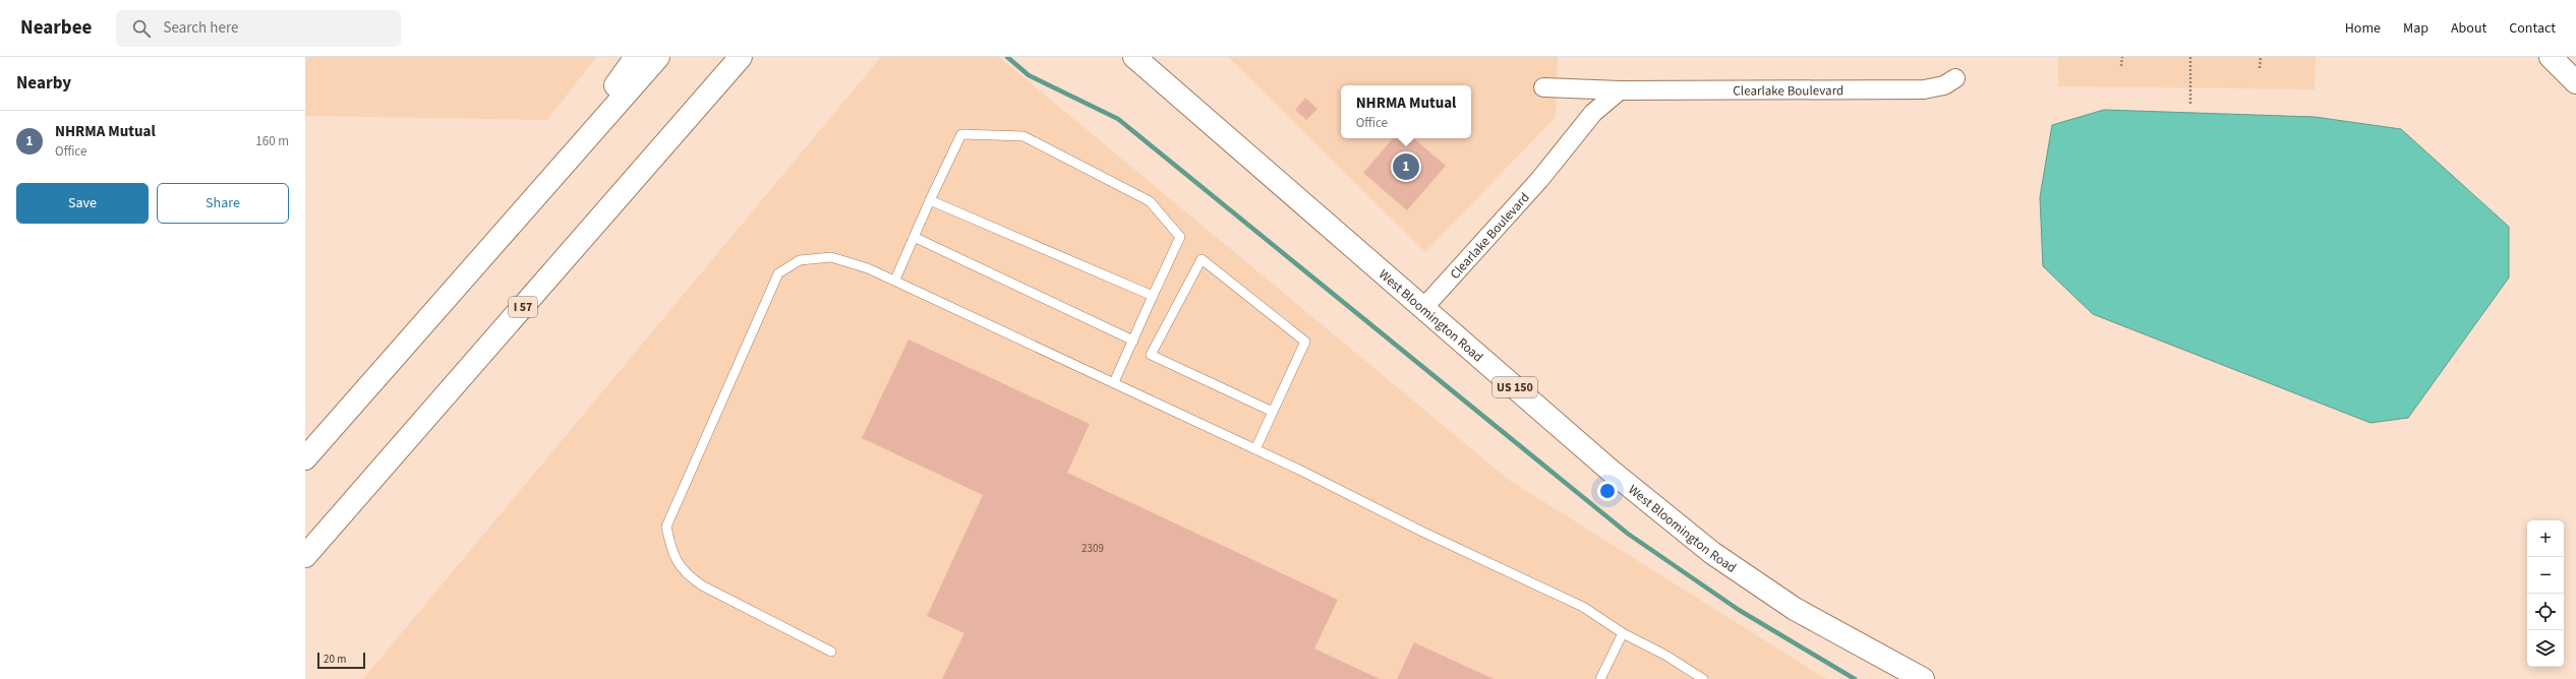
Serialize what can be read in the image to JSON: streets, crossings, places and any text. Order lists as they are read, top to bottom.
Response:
{
  "streets": {
    "main road": ["I 57", "West Bloomington Road", "US 150"],
    "street": ["Clearlake Boulevard"]
  },
  "crossings": [
    ["Clearlake Boulevard", "West Bloomington Road"]
  ],
  "house_numbers": ["2309"],
  "scale_bar": "20 m",
  "page": {
    "header": "Nearbee",
    "search": "Search here",
    "nav": [
      "Home",
      "Map",
      "About",
      "Contact"
    ],
    "heading": "Nearby",
    "popup": ["NHRMA Mutual", "Office"],
    "list": [
      {
        "mark": "1",
        "name": "NHRMA Mutual",
        "note": "Office",
        "value": "160 m"
      }
    ],
    "pins": "1",
    "buttons": ["Save", "Share"],
    "map_buttons": ["+", "−"],
    "scale": "20 m"
  }
}
